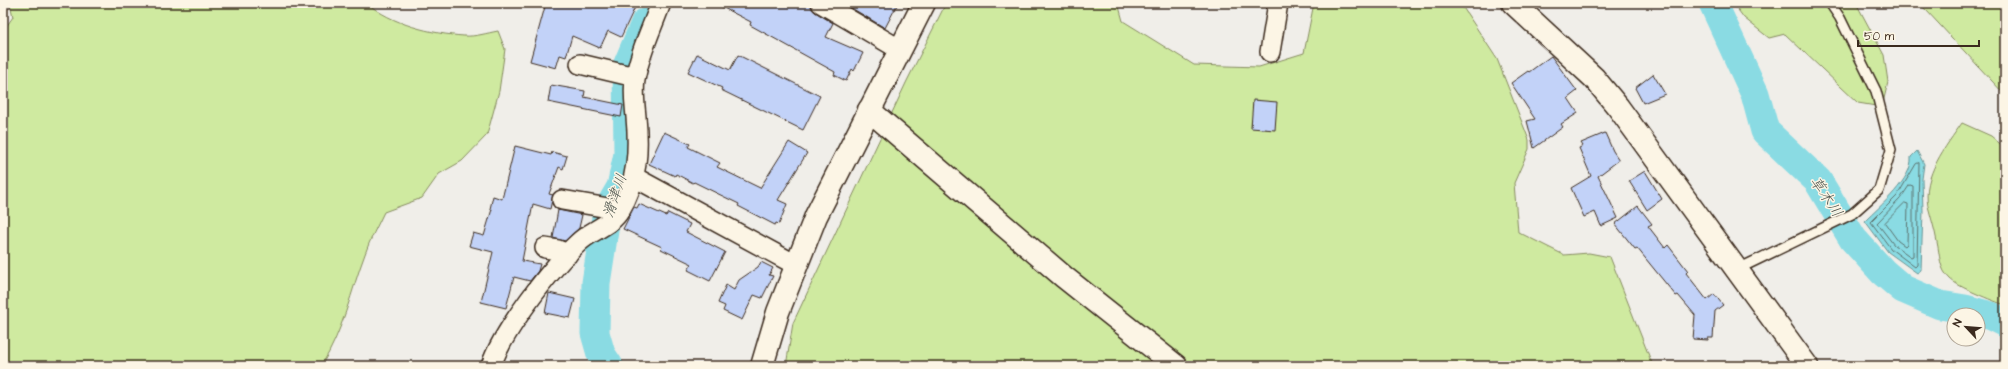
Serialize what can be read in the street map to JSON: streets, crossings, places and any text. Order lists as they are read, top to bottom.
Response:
{
  "water": ["滑津川", "草木川"],
  "scale_bar": "50 m",
  "north": "top left"
}
